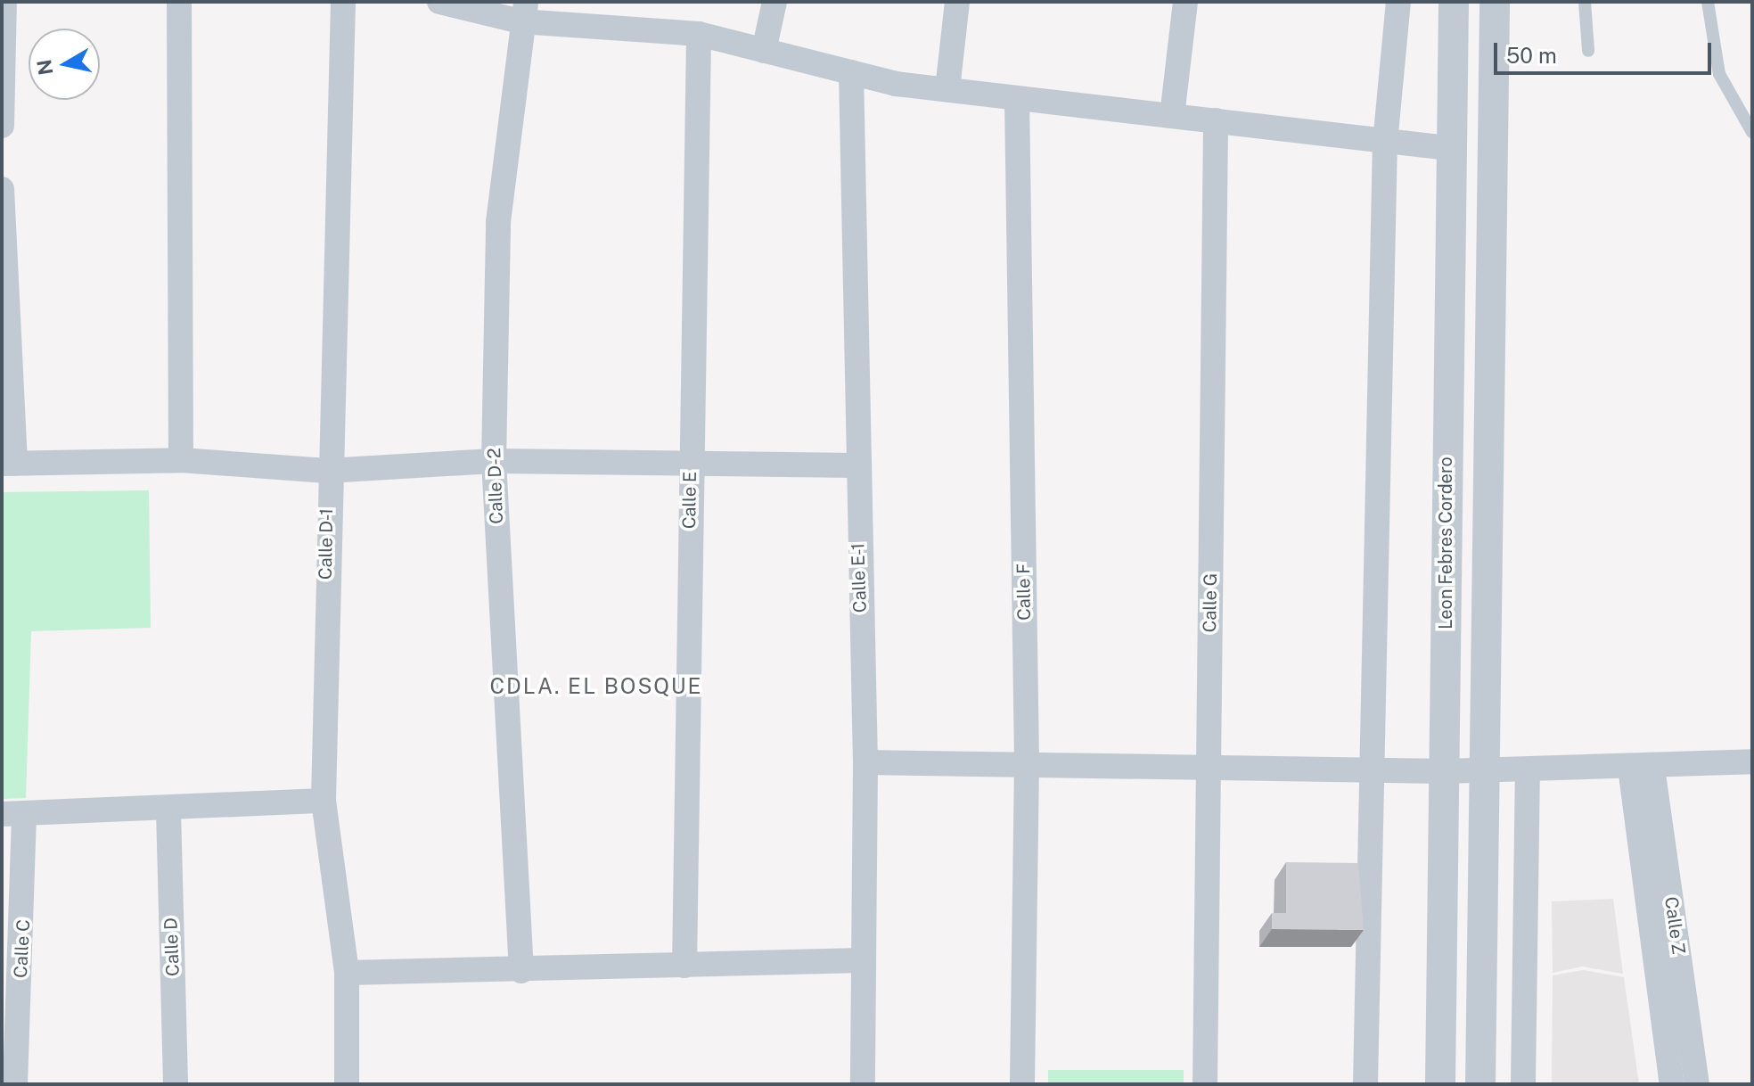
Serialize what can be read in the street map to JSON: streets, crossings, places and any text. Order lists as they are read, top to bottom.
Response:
{
  "streets": {
    "street": [
      "Calle D-2",
      "Calle E",
      "Leon Febres Cordero",
      "Calle D-1",
      "Calle E-1",
      "Calle F",
      "Calle G",
      "Calle Z",
      "Calle D",
      "Calle C"
    ]
  },
  "districts": ["CDLA. EL BOSQUE"],
  "scale_bar": "50 m",
  "north": "left"
}
